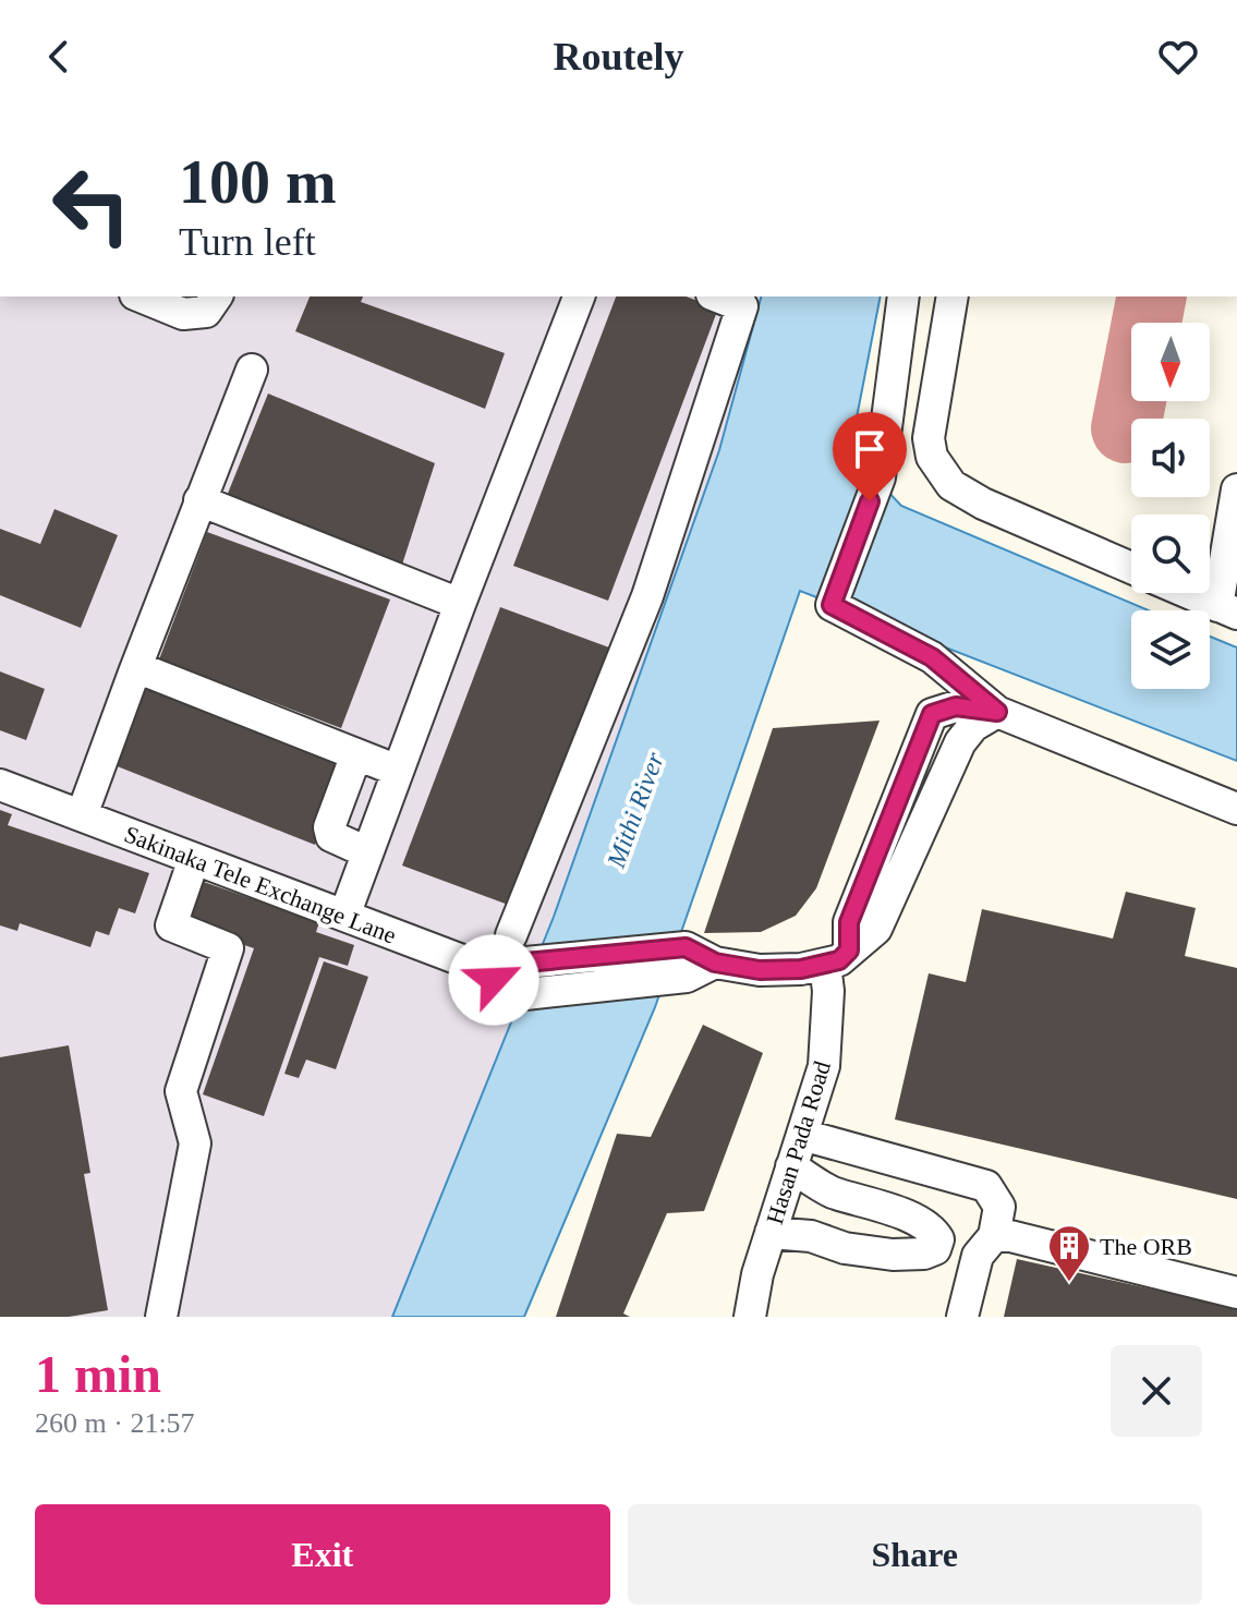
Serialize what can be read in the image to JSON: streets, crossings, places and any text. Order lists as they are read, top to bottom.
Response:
{
  "streets": {
    "street": ["Sakinaka Tele Exchange Lane", "Hasan Pada Road"]
  },
  "water": ["Mithi River"],
  "places": {
    "building": ["The ORB"]
  },
  "north": "bottom",
  "page": {
    "header": "Routely",
    "turn": ["100 m", "Turn left"],
    "heading": ["1 min", "260 m · 21:57"],
    "buttons": ["Exit", "Share"]
  }
}
